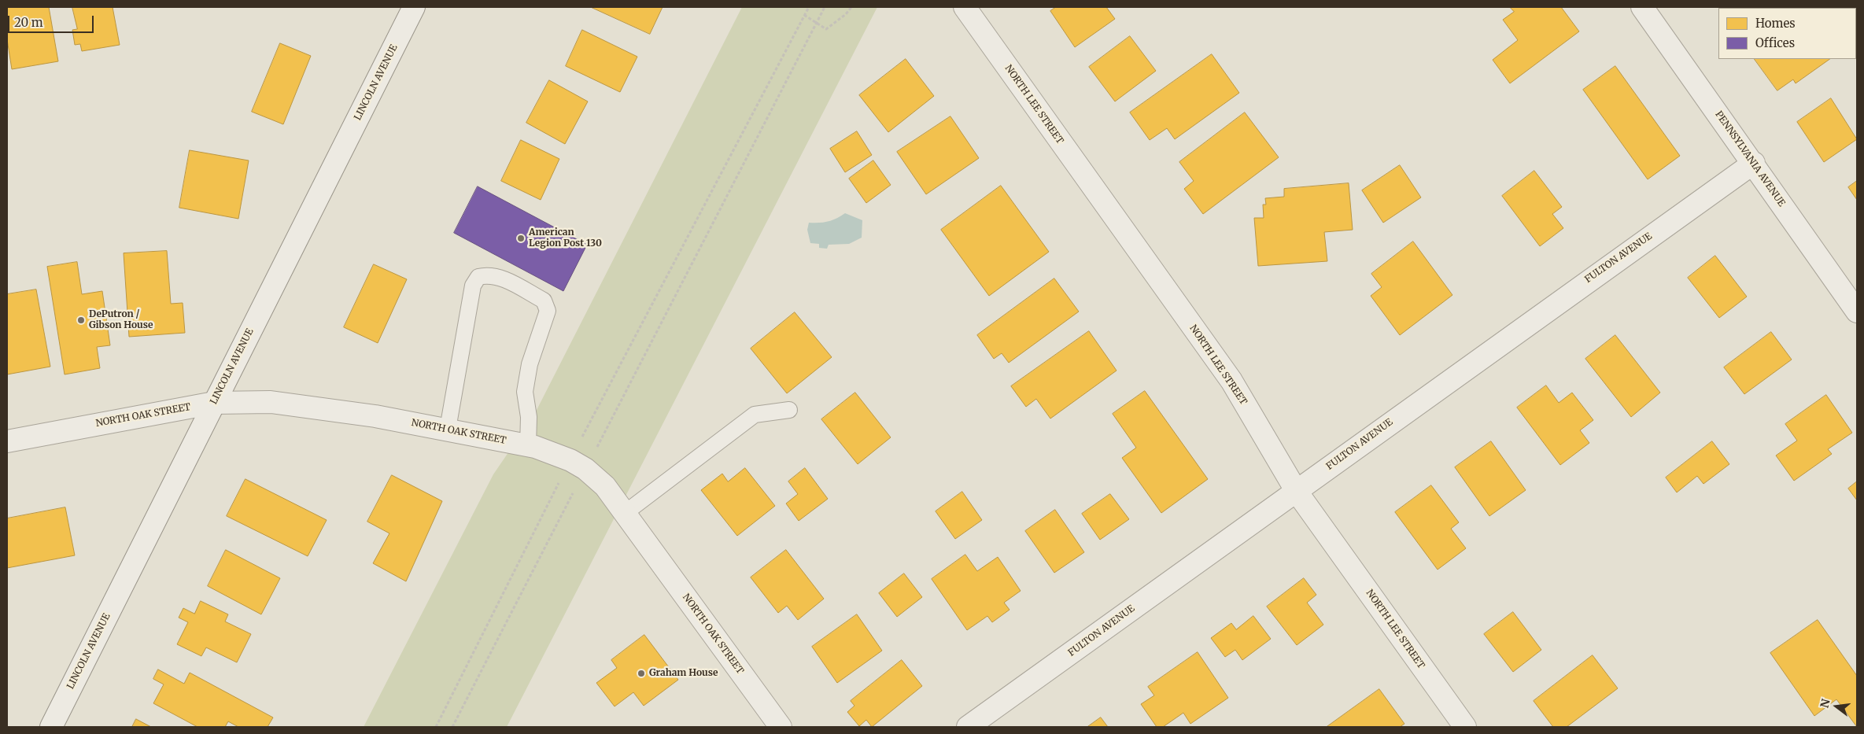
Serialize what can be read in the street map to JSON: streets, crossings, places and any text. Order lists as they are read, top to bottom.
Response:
{
  "streets": {
    "street": [
      "LINCOLN AVENUE",
      "NORTH LEE STREET",
      "PENNSYLVANIA AVENUE",
      "FULTON AVENUE",
      "NORTH OAK STREET"
    ]
  },
  "crossings": [
    ["LINCOLN AVENUE", "NORTH OAK STREET"],
    ["NORTH LEE STREET", "FULTON AVENUE"],
    ["PENNSYLVANIA AVENUE", "FULTON AVENUE"]
  ],
  "places": ["American Legion Post 130", "DePutron / Gibson House", "Graham House"],
  "legend": ["Homes", "Offices"],
  "scale_bar": "20 m",
  "north": "left"
}
